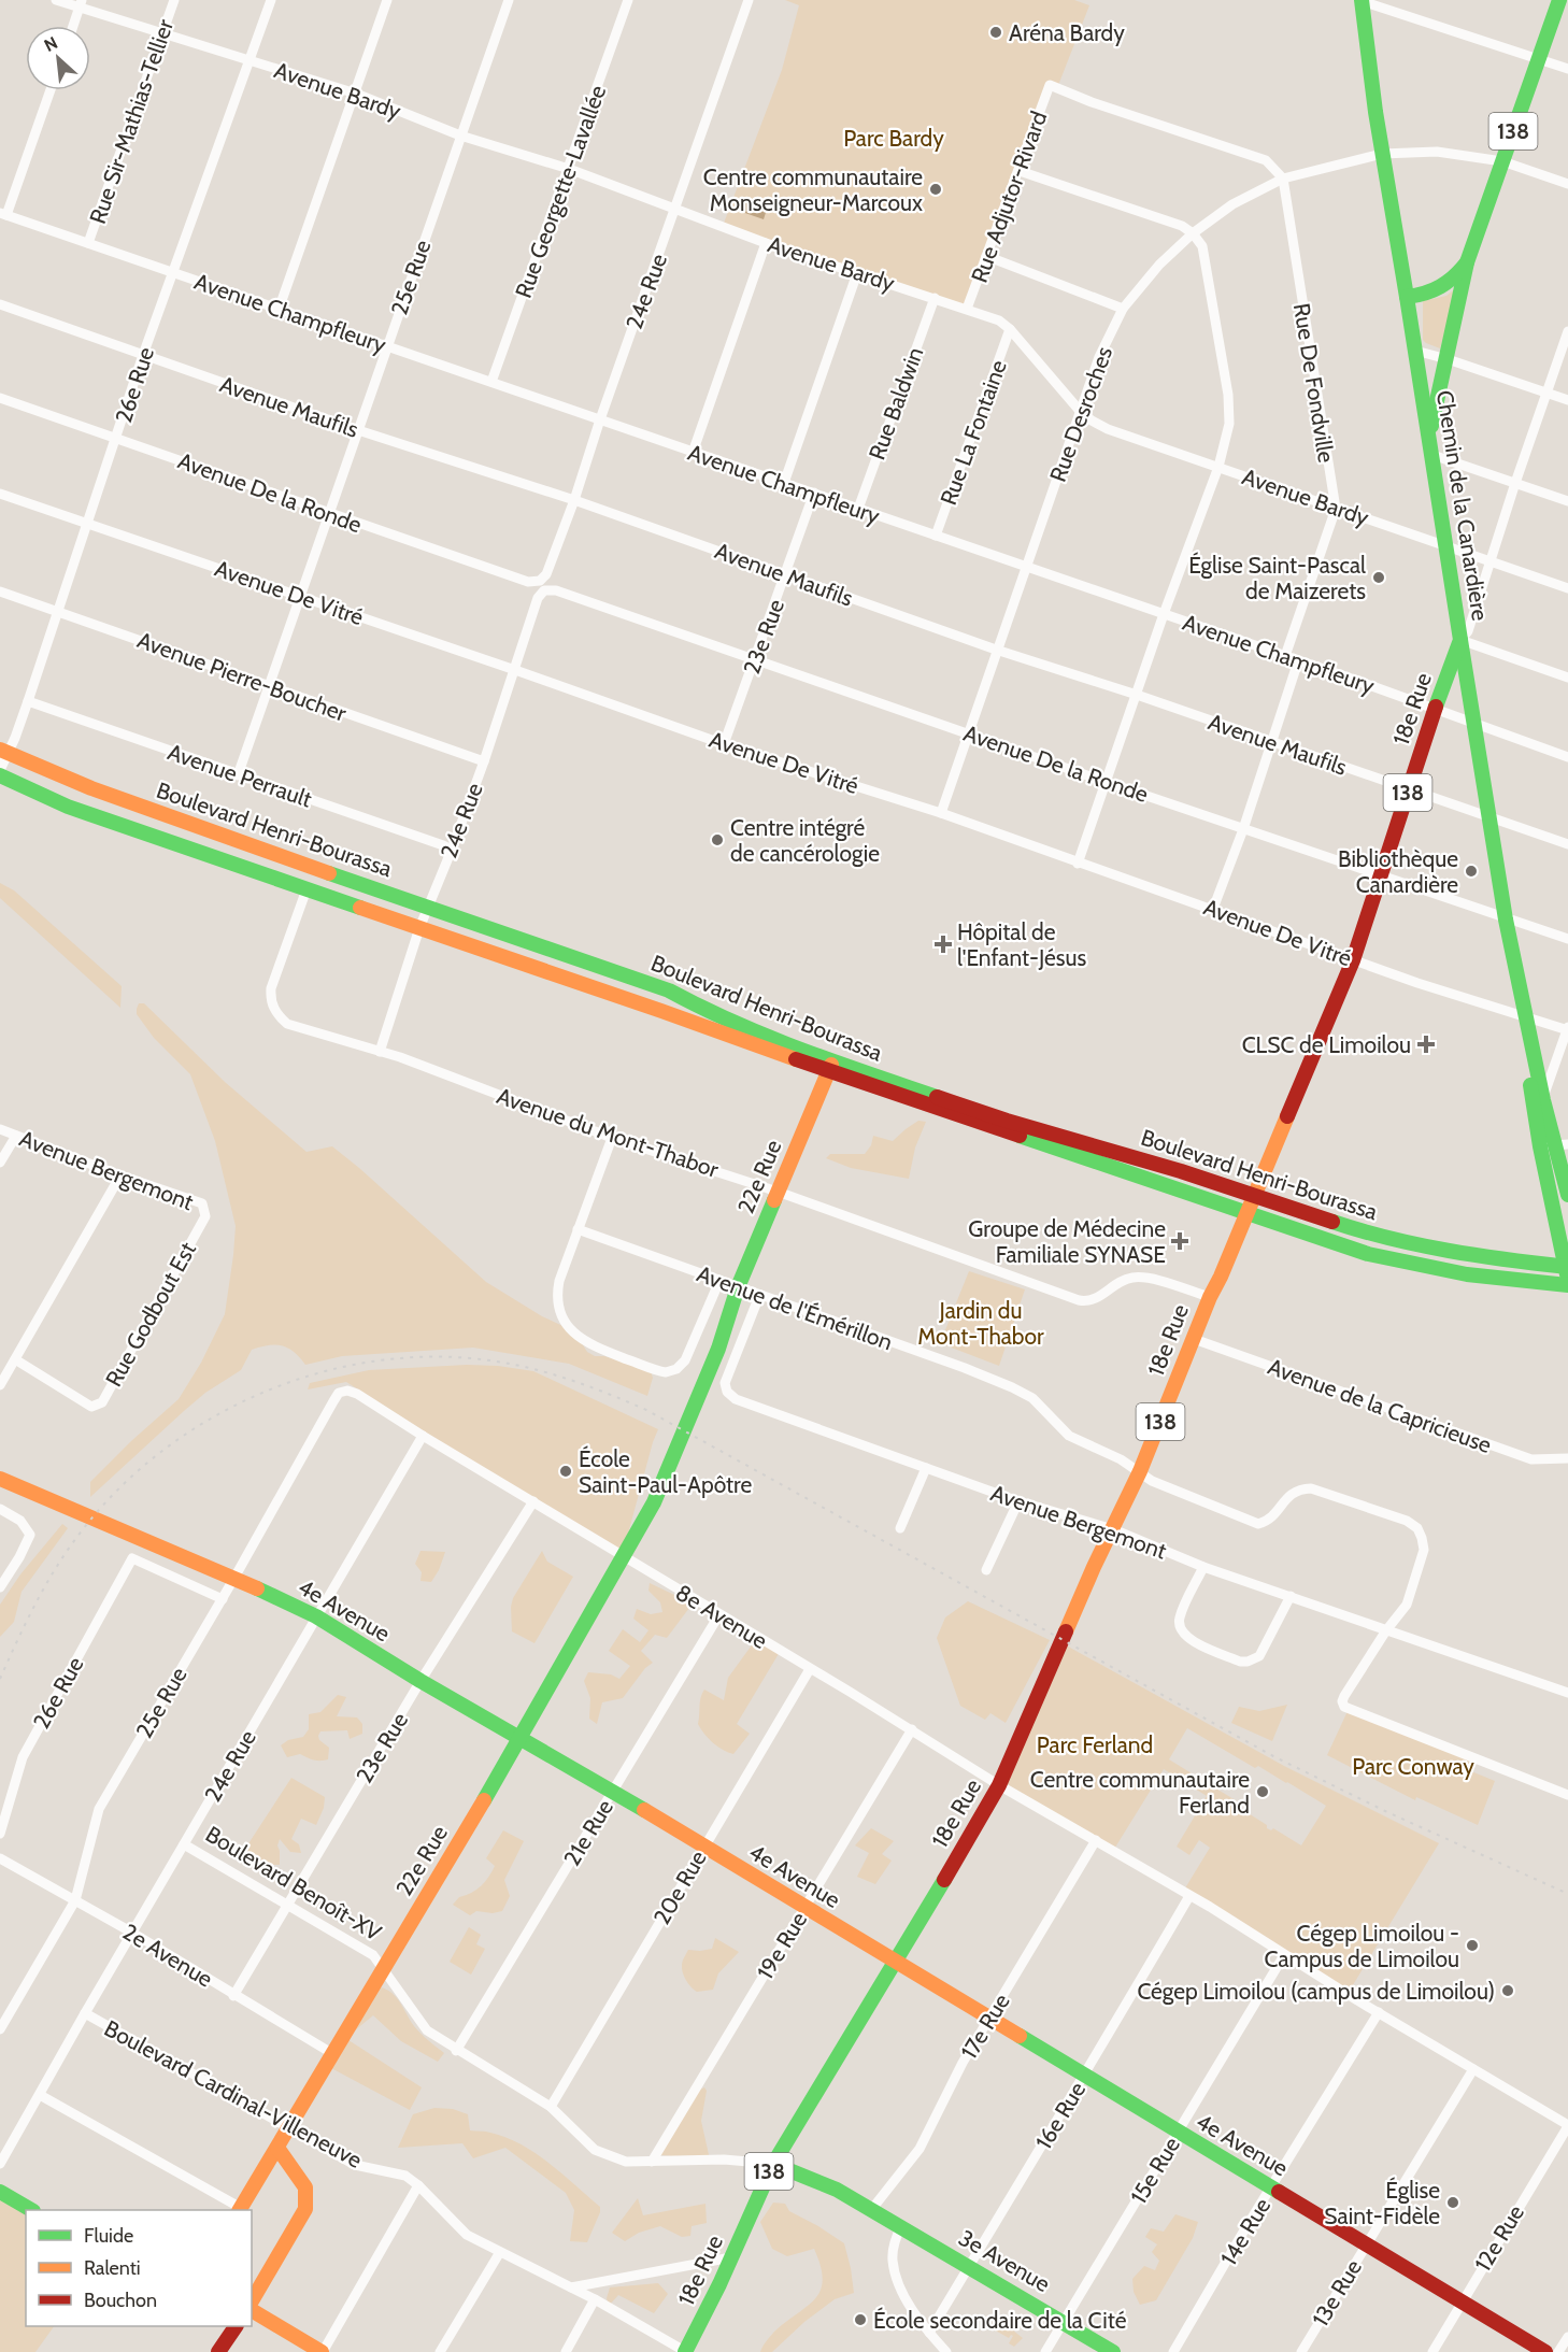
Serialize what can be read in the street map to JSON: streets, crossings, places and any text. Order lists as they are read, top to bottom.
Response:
{
  "streets": {
    "main road": [
      "138",
      "Chemin de la Canardière",
      "18e Rue",
      "Boulevard Henri-Bourassa",
      "22e Rue",
      "4e Avenue",
      "Boulevard Benoît-XV",
      "3e Avenue"
    ],
    "street": [
      "Avenue Bardy",
      "Rue Sir-Mathias-Tellier",
      "Rue Georgette-Lavallée",
      "Rue Adjutor-Rivard",
      "25e Rue",
      "24e Rue",
      "Avenue Champfleury",
      "Rue De Fondville",
      "26e Rue",
      "Rue Baldwin",
      "Avenue Maufils",
      "Rue Desroches",
      "Rue La Fontaine",
      "Avenue De la Ronde",
      "Avenue De Vitré",
      "23e Rue",
      "Avenue Pierre-Boucher",
      "Avenue Perrault",
      "Avenue du Mont-Thabor",
      "Avenue Bergemont",
      "Avenue de l'Émérillon",
      "Rue Godbout Est",
      "Avenue de la Capricieuse",
      "8e Avenue",
      "21e Rue",
      "20e Rue",
      "19e Rue",
      "2e Avenue",
      "17e Rue",
      "Boulevard Cardinal-Villeneuve",
      "16e Rue",
      "15e Rue",
      "14e Rue",
      "12e Rue",
      "13e Rue"
    ]
  },
  "crossings": [
    ["Avenue Bardy", "Rue Sir-Mathias-Tellier"],
    ["Avenue Bardy", "Rue Georgette-Lavallée"],
    ["Avenue Bardy", "Rue Adjutor-Rivard"],
    ["Avenue Bardy", "25e Rue"],
    ["Avenue Bardy", "24e Rue"],
    ["Avenue Bardy", "Rue De Fondville"],
    ["Avenue Bardy", "26e Rue"],
    ["Avenue Bardy", "Rue Baldwin"],
    ["Avenue Bardy", "Rue Desroches"],
    ["Avenue Bardy", "Rue La Fontaine"],
    ["Avenue Bardy", "Chemin de la Canardière"],
    ["Avenue Bardy", "18e Rue"],
    ["Rue Sir-Mathias-Tellier", "Avenue Champfleury"],
    ["138", "Rue Desroches"],
    ["138", "Chemin de la Canardière"],
    ["Rue Georgette-Lavallée", "Avenue Champfleury"],
    ["Rue Adjutor-Rivard", "Rue De Fondville"],
    ["Rue Adjutor-Rivard", "Rue Desroches"],
    ["25e Rue", "Avenue Champfleury"],
    ["25e Rue", "26e Rue"],
    ["25e Rue", "Avenue Maufils"],
    ["25e Rue", "Avenue De la Ronde"],
    ["25e Rue", "Avenue De Vitré"],
    ["25e Rue", "Avenue Pierre-Boucher"],
    ["25e Rue", "Avenue Perrault"],
    ["25e Rue", "4e Avenue"],
    ["25e Rue", "8e Avenue"],
    ["25e Rue", "2e Avenue"],
    ["24e Rue", "Avenue Champfleury"],
    ["24e Rue", "Avenue Maufils"],
    ["24e Rue", "Avenue De la Ronde"],
    ["24e Rue", "Avenue De Vitré"],
    ["24e Rue", "Avenue Pierre-Boucher"],
    ["24e Rue", "Avenue Perrault"],
    ["24e Rue", "Boulevard Henri-Bourassa"],
    ["24e Rue", "Avenue du Mont-Thabor"],
    ["24e Rue", "4e Avenue"],
    ["24e Rue", "8e Avenue"],
    ["24e Rue", "Boulevard Benoît-XV"],
    ["24e Rue", "2e Avenue"],
    ["24e Rue", "Boulevard Cardinal-Villeneuve"],
    ["Avenue Champfleury", "Rue De Fondville"],
    ["Avenue Champfleury", "26e Rue"],
    ["Avenue Champfleury", "Rue Baldwin"],
    ["Avenue Champfleury", "Rue Desroches"],
    ["Avenue Champfleury", "Rue La Fontaine"],
    ["Avenue Champfleury", "Chemin de la Canardière"],
    ["Avenue Champfleury", "23e Rue"],
    ["Avenue Champfleury", "18e Rue"],
    ["Rue De Fondville", "Rue Desroches"],
    ["26e Rue", "Avenue Maufils"],
    ["26e Rue", "Avenue De la Ronde"],
    ["26e Rue", "Avenue De Vitré"],
    ["26e Rue", "Avenue Pierre-Boucher"],
    ["26e Rue", "Avenue Perrault"],
    ["26e Rue", "Boulevard Henri-Bourassa"],
    ["Avenue Maufils", "Rue Desroches"],
    ["Avenue Maufils", "Chemin de la Canardière"],
    ["Avenue Maufils", "23e Rue"],
    ["Avenue Maufils", "18e Rue"],
    ["Rue Desroches", "Avenue De la Ronde"],
    ["Rue Desroches", "Chemin de la Canardière"],
    ["Rue Desroches", "Avenue De Vitré"],
    ["Avenue De la Ronde", "Chemin de la Canardière"],
    ["Avenue De la Ronde", "23e Rue"],
    ["Avenue De la Ronde", "18e Rue"],
    ["Chemin de la Canardière", "Avenue De Vitré"],
    ["Chemin de la Canardière", "18e Rue"],
    ["Chemin de la Canardière", "Boulevard Henri-Bourassa"],
    ["Avenue De Vitré", "23e Rue"],
    ["Avenue De Vitré", "18e Rue"],
    ["23e Rue", "4e Avenue"],
    ["23e Rue", "8e Avenue"],
    ["23e Rue", "Boulevard Benoît-XV"],
    ["23e Rue", "2e Avenue"],
    ["18e Rue", "Boulevard Henri-Bourassa"],
    ["18e Rue", "Avenue du Mont-Thabor"],
    ["18e Rue", "Avenue Bergemont"],
    ["18e Rue", "Avenue de l'Émérillon"],
    ["18e Rue", "Avenue de la Capricieuse"],
    ["18e Rue", "4e Avenue"],
    ["18e Rue", "8e Avenue"],
    ["18e Rue", "Boulevard Benoît-XV"],
    ["18e Rue", "Boulevard Cardinal-Villeneuve"],
    ["Boulevard Henri-Bourassa", "Avenue du Mont-Thabor"],
    ["Boulevard Henri-Bourassa", "22e Rue"],
    ["Avenue du Mont-Thabor", "22e Rue"],
    ["Avenue Bergemont", "Avenue de l'Émérillon"],
    ["Avenue Bergemont", "Rue Godbout Est"],
    ["22e Rue", "Avenue de l'Émérillon"],
    ["22e Rue", "4e Avenue"],
    ["22e Rue", "8e Avenue"],
    ["22e Rue", "Boulevard Benoît-XV"],
    ["22e Rue", "2e Avenue"],
    ["22e Rue", "Boulevard Cardinal-Villeneuve"],
    ["4e Avenue", "21e Rue"],
    ["4e Avenue", "20e Rue"],
    ["4e Avenue", "19e Rue"],
    ["4e Avenue", "17e Rue"],
    ["4e Avenue", "16e Rue"],
    ["4e Avenue", "15e Rue"],
    ["4e Avenue", "14e Rue"],
    ["4e Avenue", "12e Rue"],
    ["4e Avenue", "13e Rue"],
    ["8e Avenue", "21e Rue"],
    ["8e Avenue", "20e Rue"],
    ["8e Avenue", "19e Rue"],
    ["8e Avenue", "17e Rue"],
    ["8e Avenue", "16e Rue"],
    ["8e Avenue", "15e Rue"],
    ["8e Avenue", "14e Rue"],
    ["8e Avenue", "12e Rue"],
    ["8e Avenue", "13e Rue"],
    ["21e Rue", "Boulevard Benoît-XV"],
    ["Boulevard Benoît-XV", "20e Rue"],
    ["Boulevard Benoît-XV", "19e Rue"],
    ["Boulevard Benoît-XV", "17e Rue"],
    ["Boulevard Benoît-XV", "3e Avenue"],
    ["17e Rue", "3e Avenue"],
    ["16e Rue", "3e Avenue"],
    ["15e Rue", "3e Avenue"]
  ],
  "parks": [
    "Parc Bardy",
    "Jardin du Mont-Thabor",
    "Parc Ferland",
    "Parc Conway"
  ],
  "places": {
    "other": [
      "Aréna Bardy",
      "Centre communautaire Monseigneur-Marcoux",
      "Église Saint-Pascal de Maizerets",
      "Centre intégré de cancérologie",
      "Bibliothèque Canardière",
      "École Saint-Paul-Apôtre",
      "Centre communautaire Ferland",
      "Cégep Limoilou - Campus de Limoilou",
      "Cégep Limoilou (campus de Limoilou)",
      "Église Saint-Fidèle",
      "École secondaire de la Cité"
    ],
    "health": ["Hôpital de l'Enfant-Jésus", "CLSC de Limoilou", "Groupe de Médecine Familiale SYNASE"]
  },
  "legend": ["Fluide", "Ralenti", "Bouchon"],
  "north": "top left"
}
